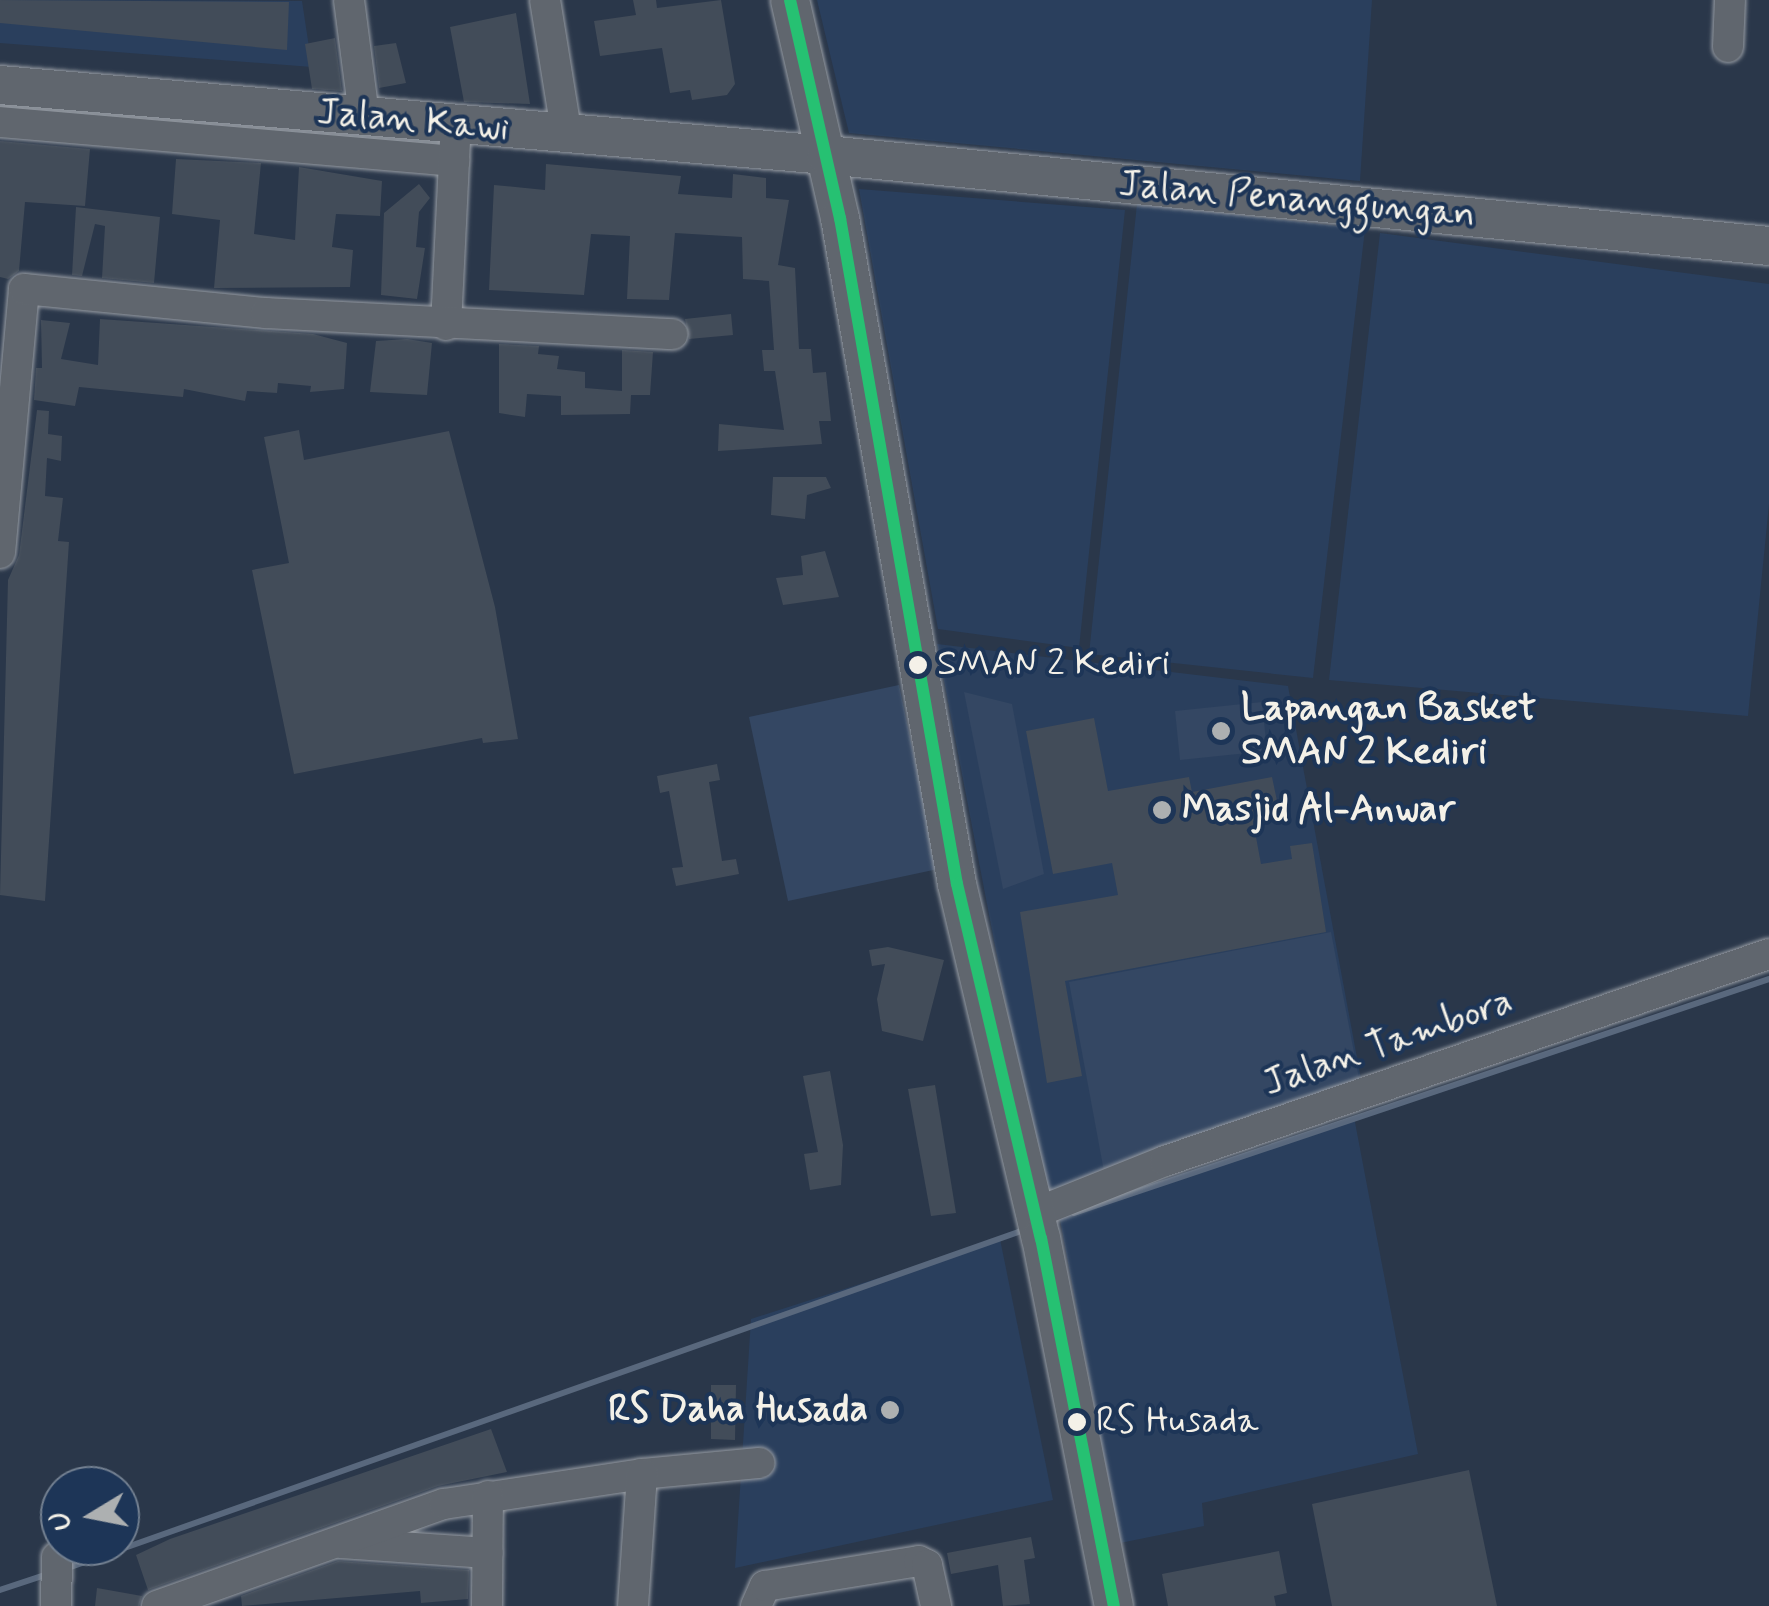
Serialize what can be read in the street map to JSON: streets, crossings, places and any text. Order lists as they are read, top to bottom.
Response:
{
  "streets": {
    "main road": ["Jalan Kawi", "Jalan Penanggungan"],
    "street": ["Jalan Tambora"]
  },
  "crossings": [
    ["Jalan Kawi", "Jalan Penanggungan"]
  ],
  "places": [
    "SMAN 2 Kediri",
    "Lapangan Basket SMAN 2 Kediri",
    "Masjid Al-Anwar",
    "RS Daha Husada",
    "RS Husada"
  ],
  "north": "left"
}
